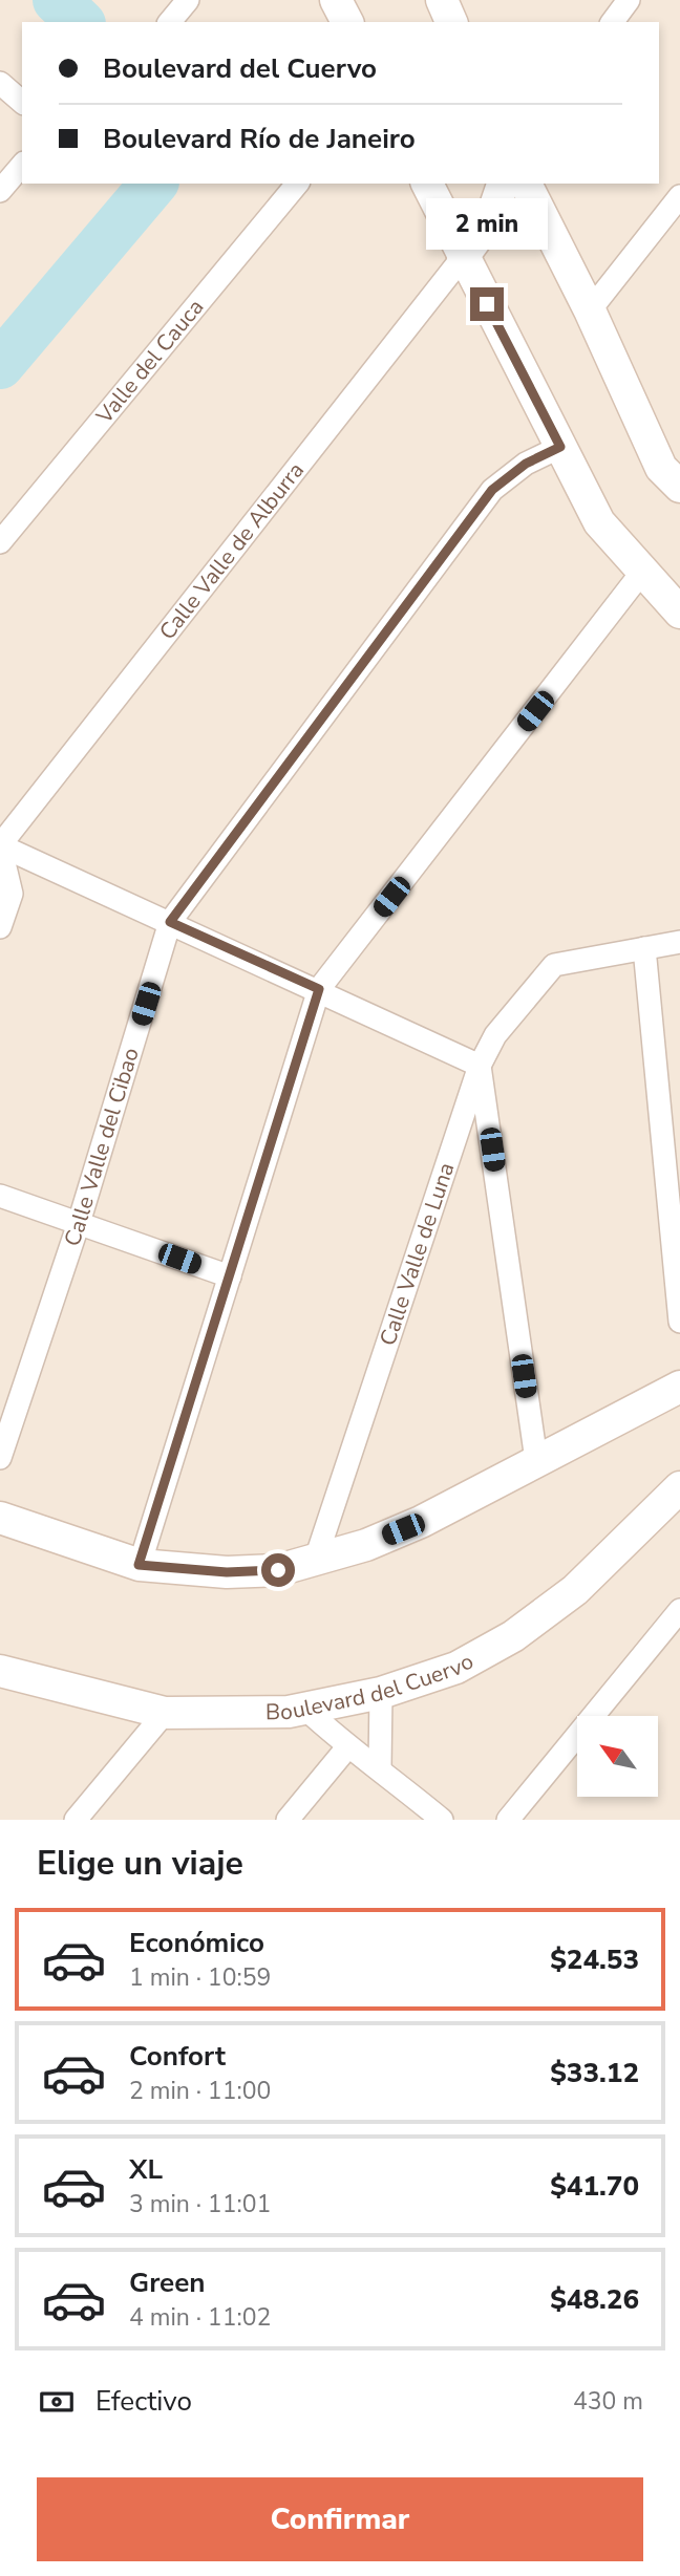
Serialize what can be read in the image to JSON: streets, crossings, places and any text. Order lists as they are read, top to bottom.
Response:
{
  "streets": {
    "street": [
      "Valle del Cauca",
      "Calle Valle de Alburra",
      "Calle Valle del Cibao",
      "Calle Valle de Luna",
      "Boulevard del Cuervo"
    ]
  },
  "north": "top left",
  "page": {
    "banner": ["Boulevard del Cuervo", "Boulevard Río de Janeiro"],
    "bubble": "2 min",
    "heading": "Elige un viaje",
    "list": [
      {
        "name": "Económico",
        "note": "1 min · 10:59",
        "value": "$24.53"
      },
      {
        "name": "Confort",
        "note": "2 min · 11:00",
        "value": "$33.12"
      },
      {
        "name": "XL",
        "note": "3 min · 11:01",
        "value": "$41.70"
      },
      {
        "name": "Green",
        "note": "4 min · 11:02",
        "value": "$48.26"
      }
    ],
    "pay": ["Efectivo", "430 m"],
    "buttons": "Confirmar"
  }
}
